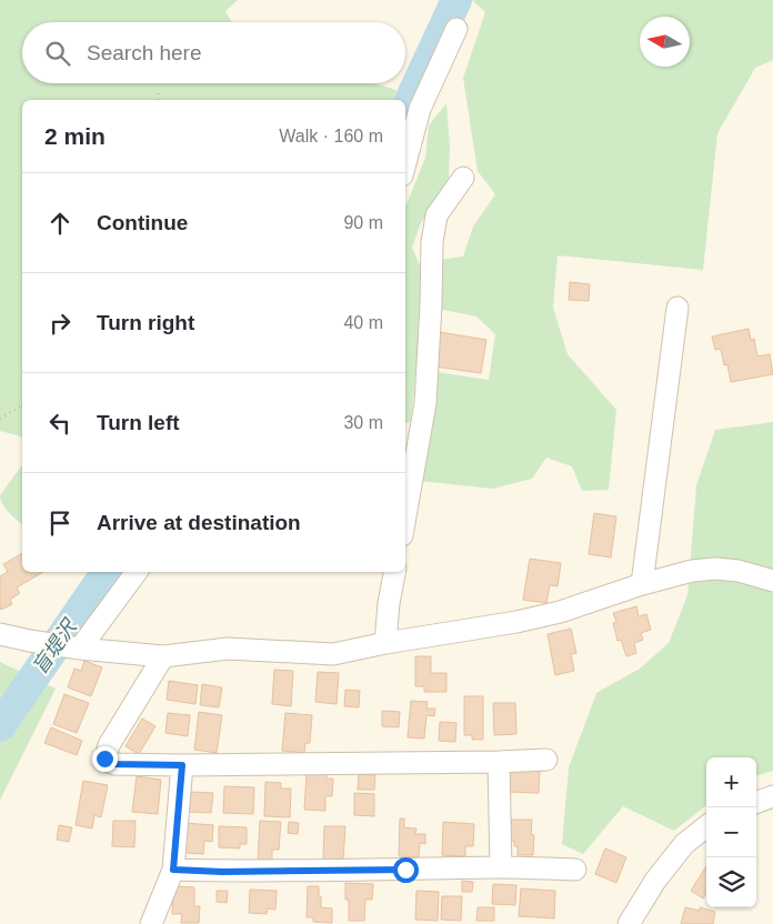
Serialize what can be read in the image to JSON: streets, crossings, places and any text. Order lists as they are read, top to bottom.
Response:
{
  "water": ["盲堤沢"],
  "north": "left",
  "page": {
    "search": "Search here",
    "heading": ["2 min", "Walk · 160 m"],
    "list": [
      ["Continue", "90 m"],
      ["Turn right", "40 m"],
      ["Turn left", "30 m"],
      "Arrive at destination"
    ],
    "map_buttons": ["+", "−"]
  }
}
